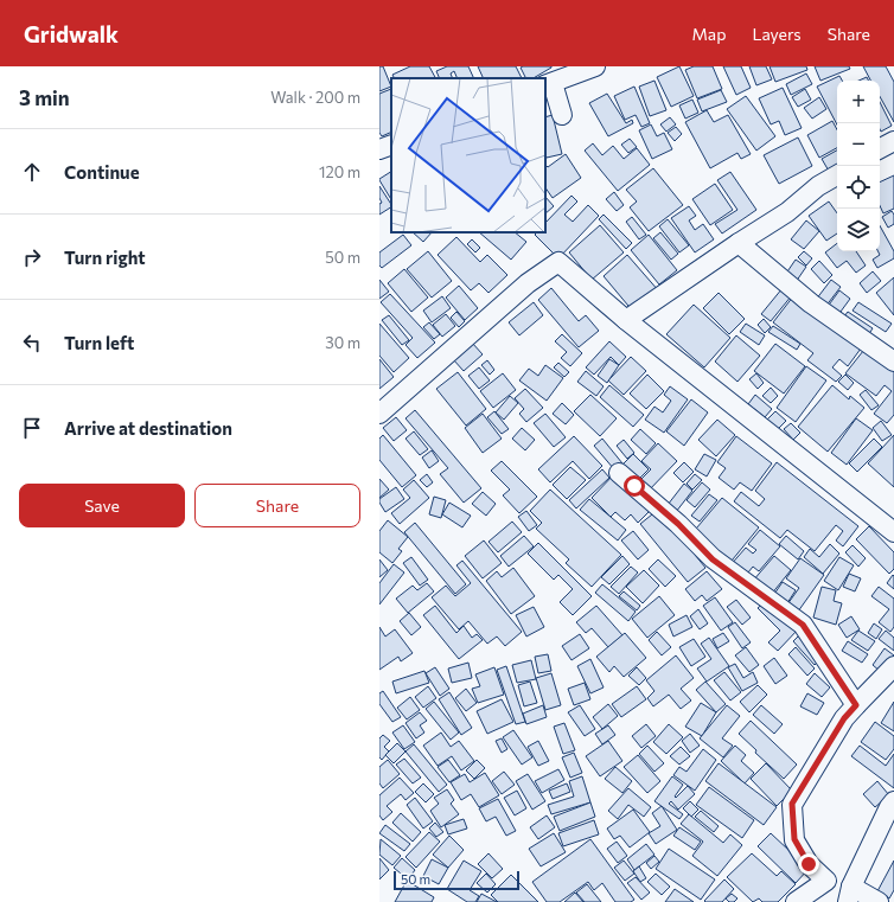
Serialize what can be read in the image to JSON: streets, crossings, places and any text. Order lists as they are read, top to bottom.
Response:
{
  "scale_bar": "50 m",
  "page": {
    "header": "Gridwalk",
    "nav": ["Map", "Layers", "Share"],
    "heading": ["3 min", "Walk · 200 m"],
    "map_buttons": ["+", "−"],
    "list": [
      ["Continue", "120 m"],
      ["Turn right", "50 m"],
      ["Turn left", "30 m"],
      "Arrive at destination"
    ],
    "buttons": ["Save", "Share"],
    "scale": "50 m"
  }
}
